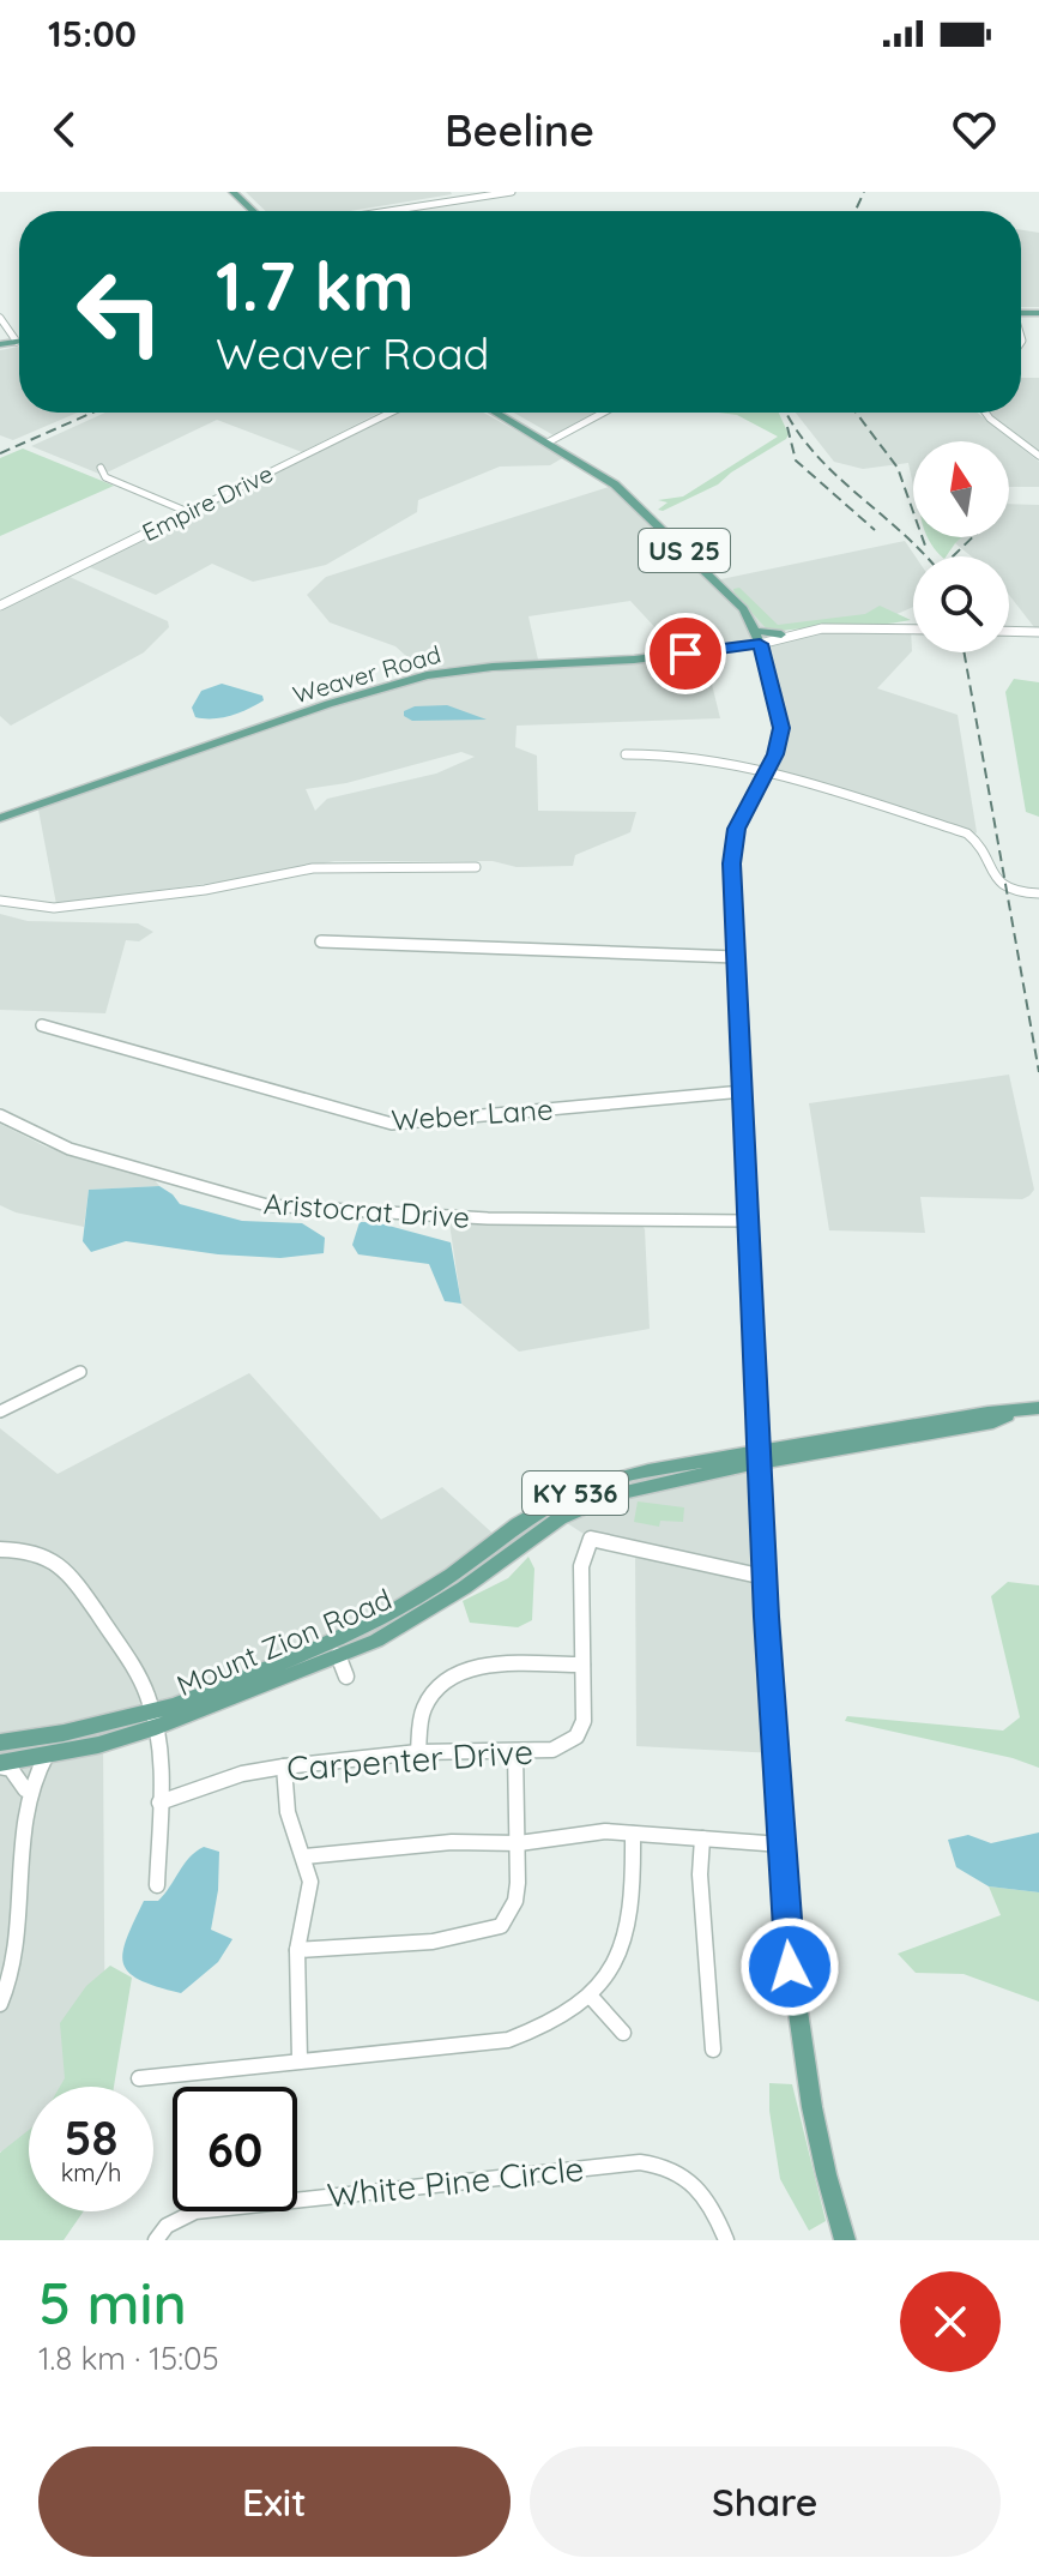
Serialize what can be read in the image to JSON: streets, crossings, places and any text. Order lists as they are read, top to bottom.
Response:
{
  "streets": {
    "main road": [
      "US 25",
      "Weaver Road",
      "KY 536",
      "Mount Zion Road"
    ],
    "street": [
      "Empire Drive",
      "Weber Lane",
      "Aristocrat Drive",
      "Carpenter Drive",
      "White Pine Circle"
    ]
  },
  "crossings": [
    ["US 25", "Weaver Road"],
    ["US 25", "Weber Lane"],
    ["US 25", "Aristocrat Drive"],
    ["US 25", "Mount Zion Road"],
    ["US 25", "Carpenter Drive"],
    ["KY 536", "Mount Zion Road"]
  ],
  "north": "top",
  "page": {
    "status": "15:00",
    "header": "Beeline",
    "turn": ["1.7 km", "Weaver Road"],
    "speed": "58 km/h",
    "limit": "60",
    "heading": ["5 min", "1.8 km · 15:05"],
    "buttons": ["Exit", "Share"]
  }
}
